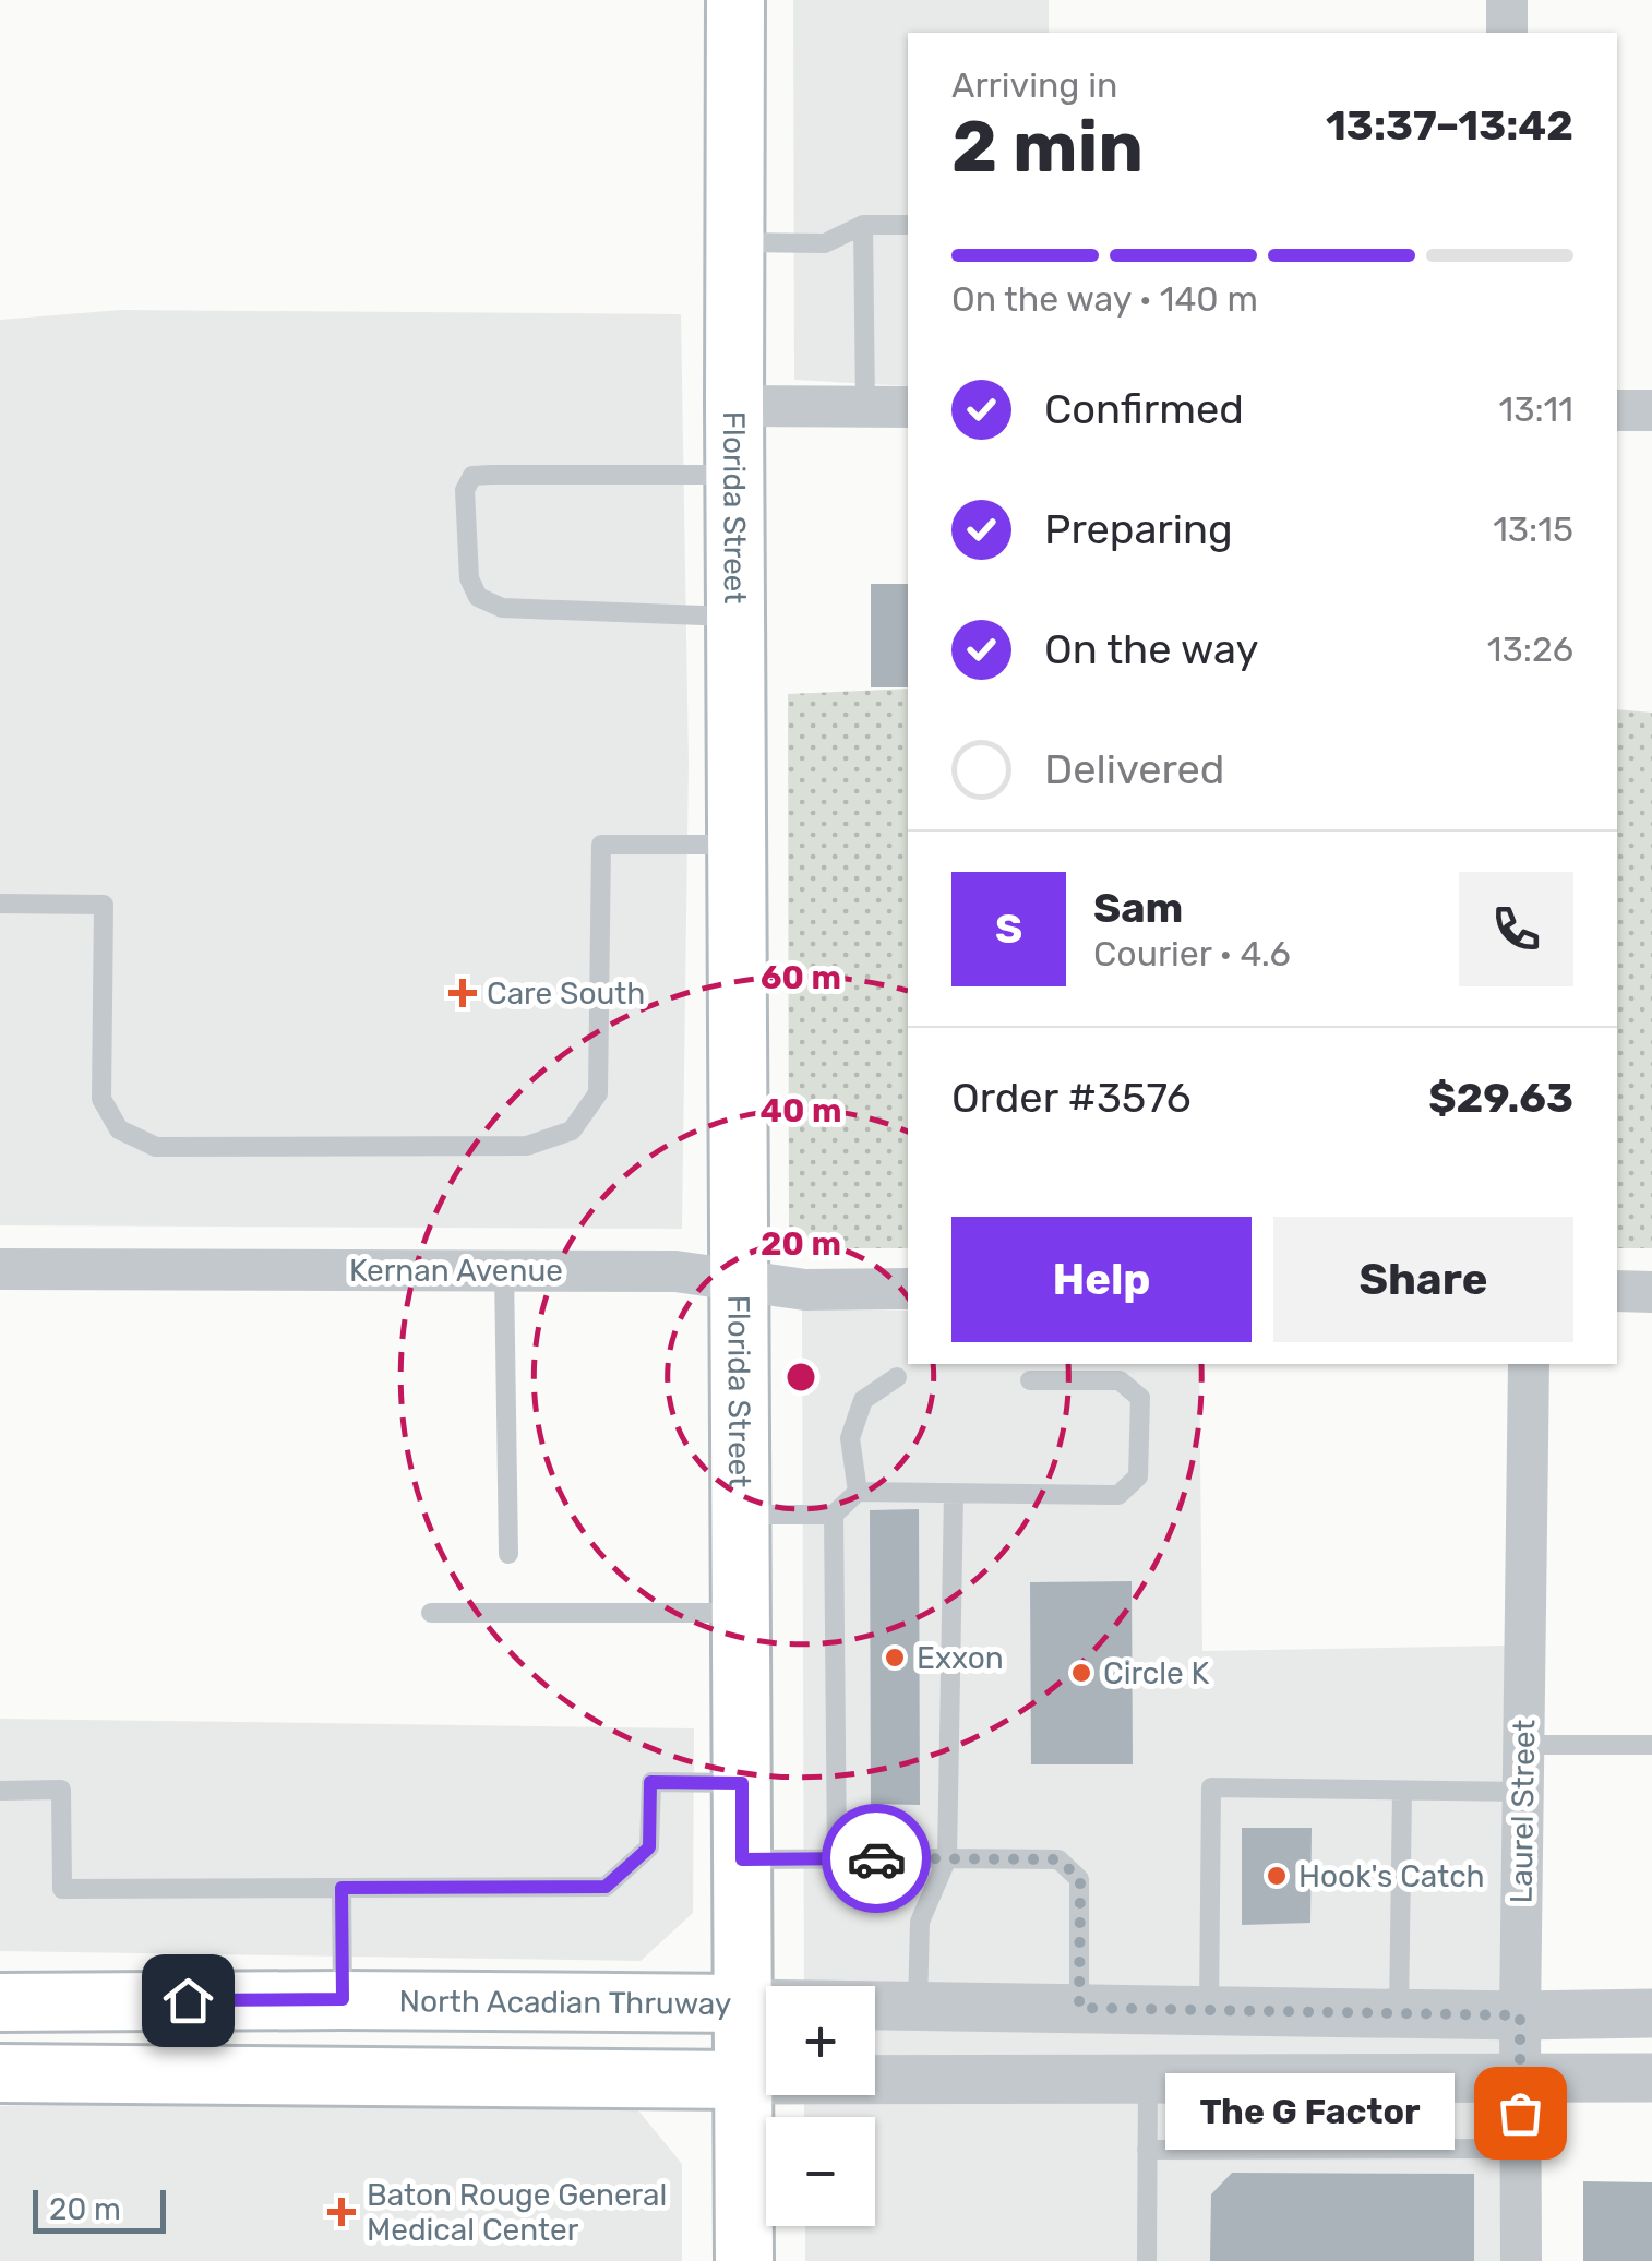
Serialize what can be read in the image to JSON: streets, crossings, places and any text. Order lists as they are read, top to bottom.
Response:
{
  "streets": {
    "main road": ["Florida Street", "North Acadian Thruway"],
    "street": ["Kernan Avenue", "Laurel Street"]
  },
  "crossings": [
    ["Florida Street", "Kernan Avenue"],
    ["Florida Street", "North Acadian Thruway"],
    ["Laurel Street", "North Acadian Thruway"]
  ],
  "places": {
    "health": ["Care South", "Baton Rouge General Medical Center"],
    "other": [
      "Exxon",
      "Circle K",
      "Hook's Catch",
      "The G Factor"
    ]
  },
  "scale_bar": "20 m",
  "page": {
    "heading": ["2 min", "Arriving in", "13:37–13:42"],
    "panel": [
      "Sam",
      "Courier · 4.6",
      "Order #3576",
      "$29.63"
    ],
    "bar": "On the way · 140 m",
    "list": [
      ["Confirmed", "13:11"],
      ["Preparing", "13:15"],
      ["On the way", "13:26"],
      "Delivered"
    ],
    "round": "S",
    "buttons": ["Help", "Share"],
    "map_buttons": ["+", "−"],
    "bubble": "The G Factor",
    "scale": "20 m"
  },
  "rings": ["60 m", "40 m", "20 m"]
}
